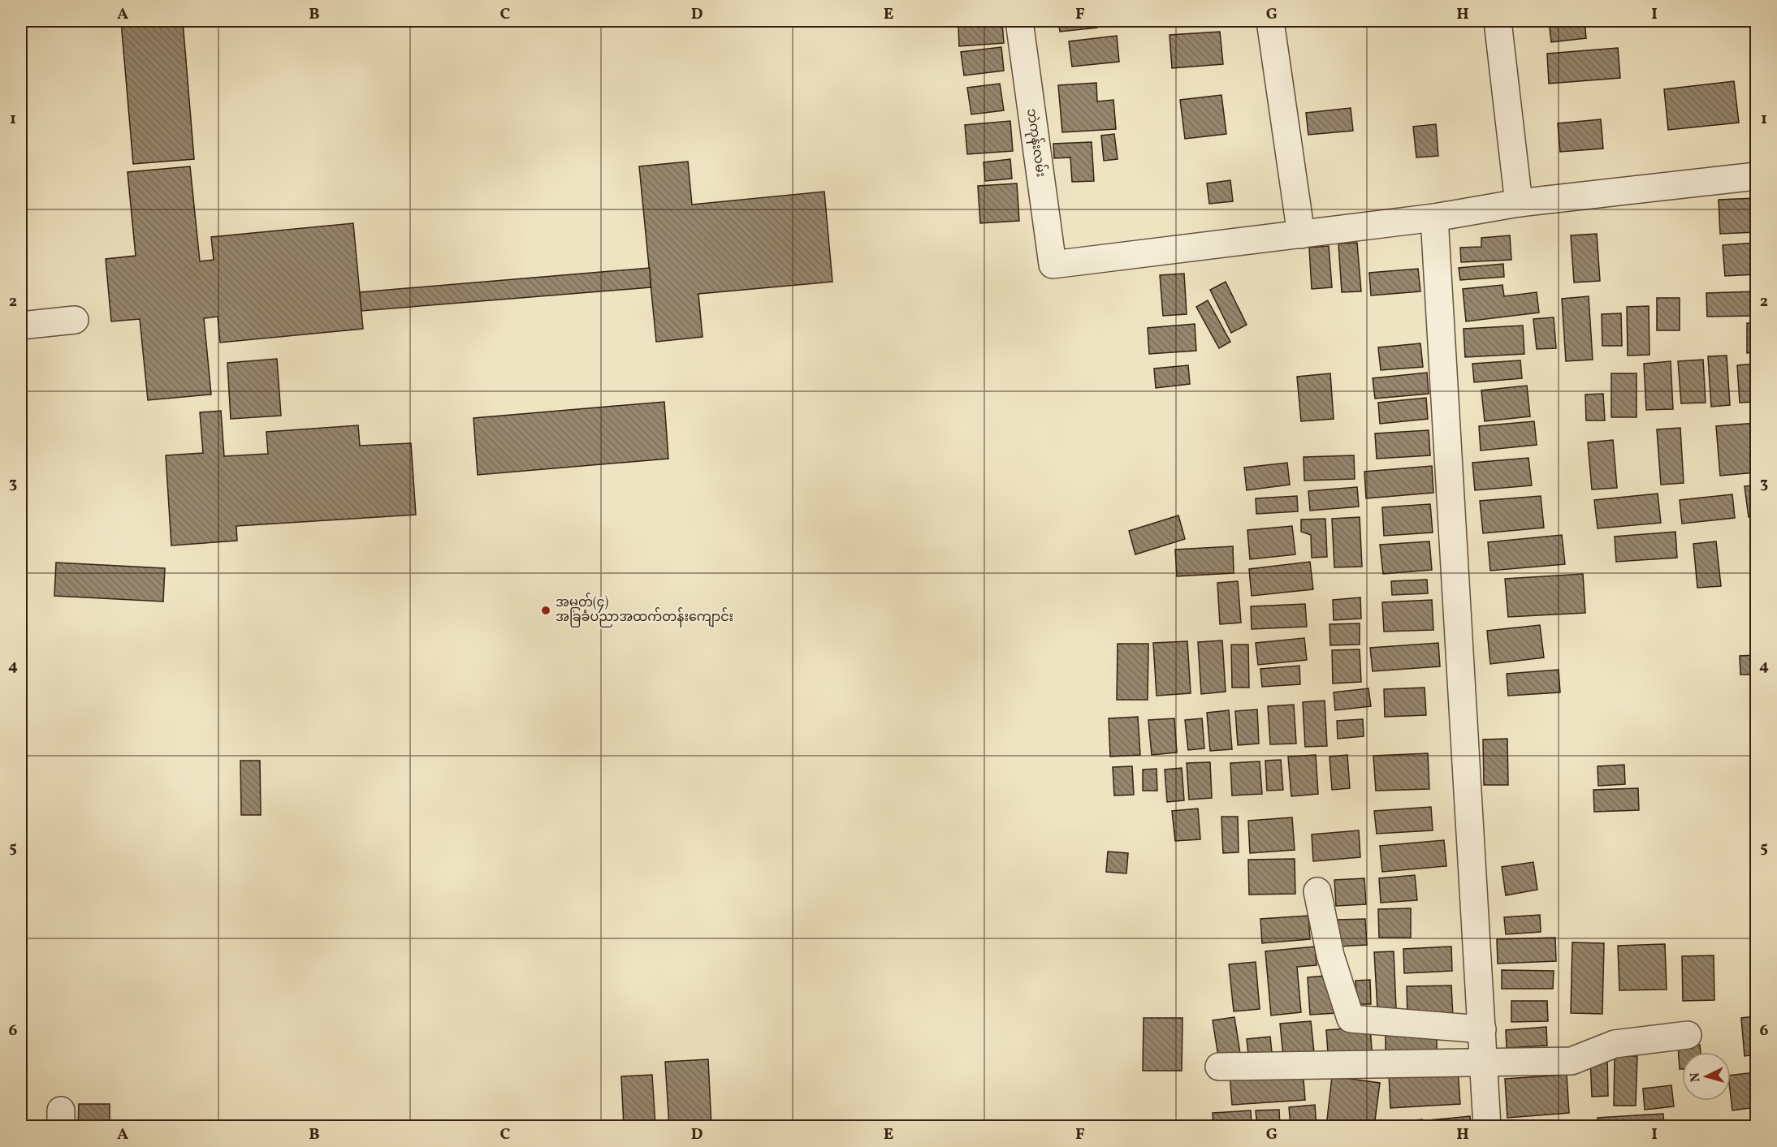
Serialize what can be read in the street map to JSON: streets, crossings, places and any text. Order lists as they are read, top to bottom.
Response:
{
  "streets": {
    "street": ["ဘဲကုန်းလမ်း"]
  },
  "places": ["အမှတ်(၄) အခြခံပညာအထက်တန်းကျောင်း"],
  "north": "left",
  "grid": {
    "columns": [
      "A",
      "B",
      "C",
      "D",
      "E",
      "F",
      "G",
      "H",
      "I"
    ],
    "rows": [
      "1",
      "2",
      "3",
      "4",
      "5",
      "6"
    ]
  }
}
